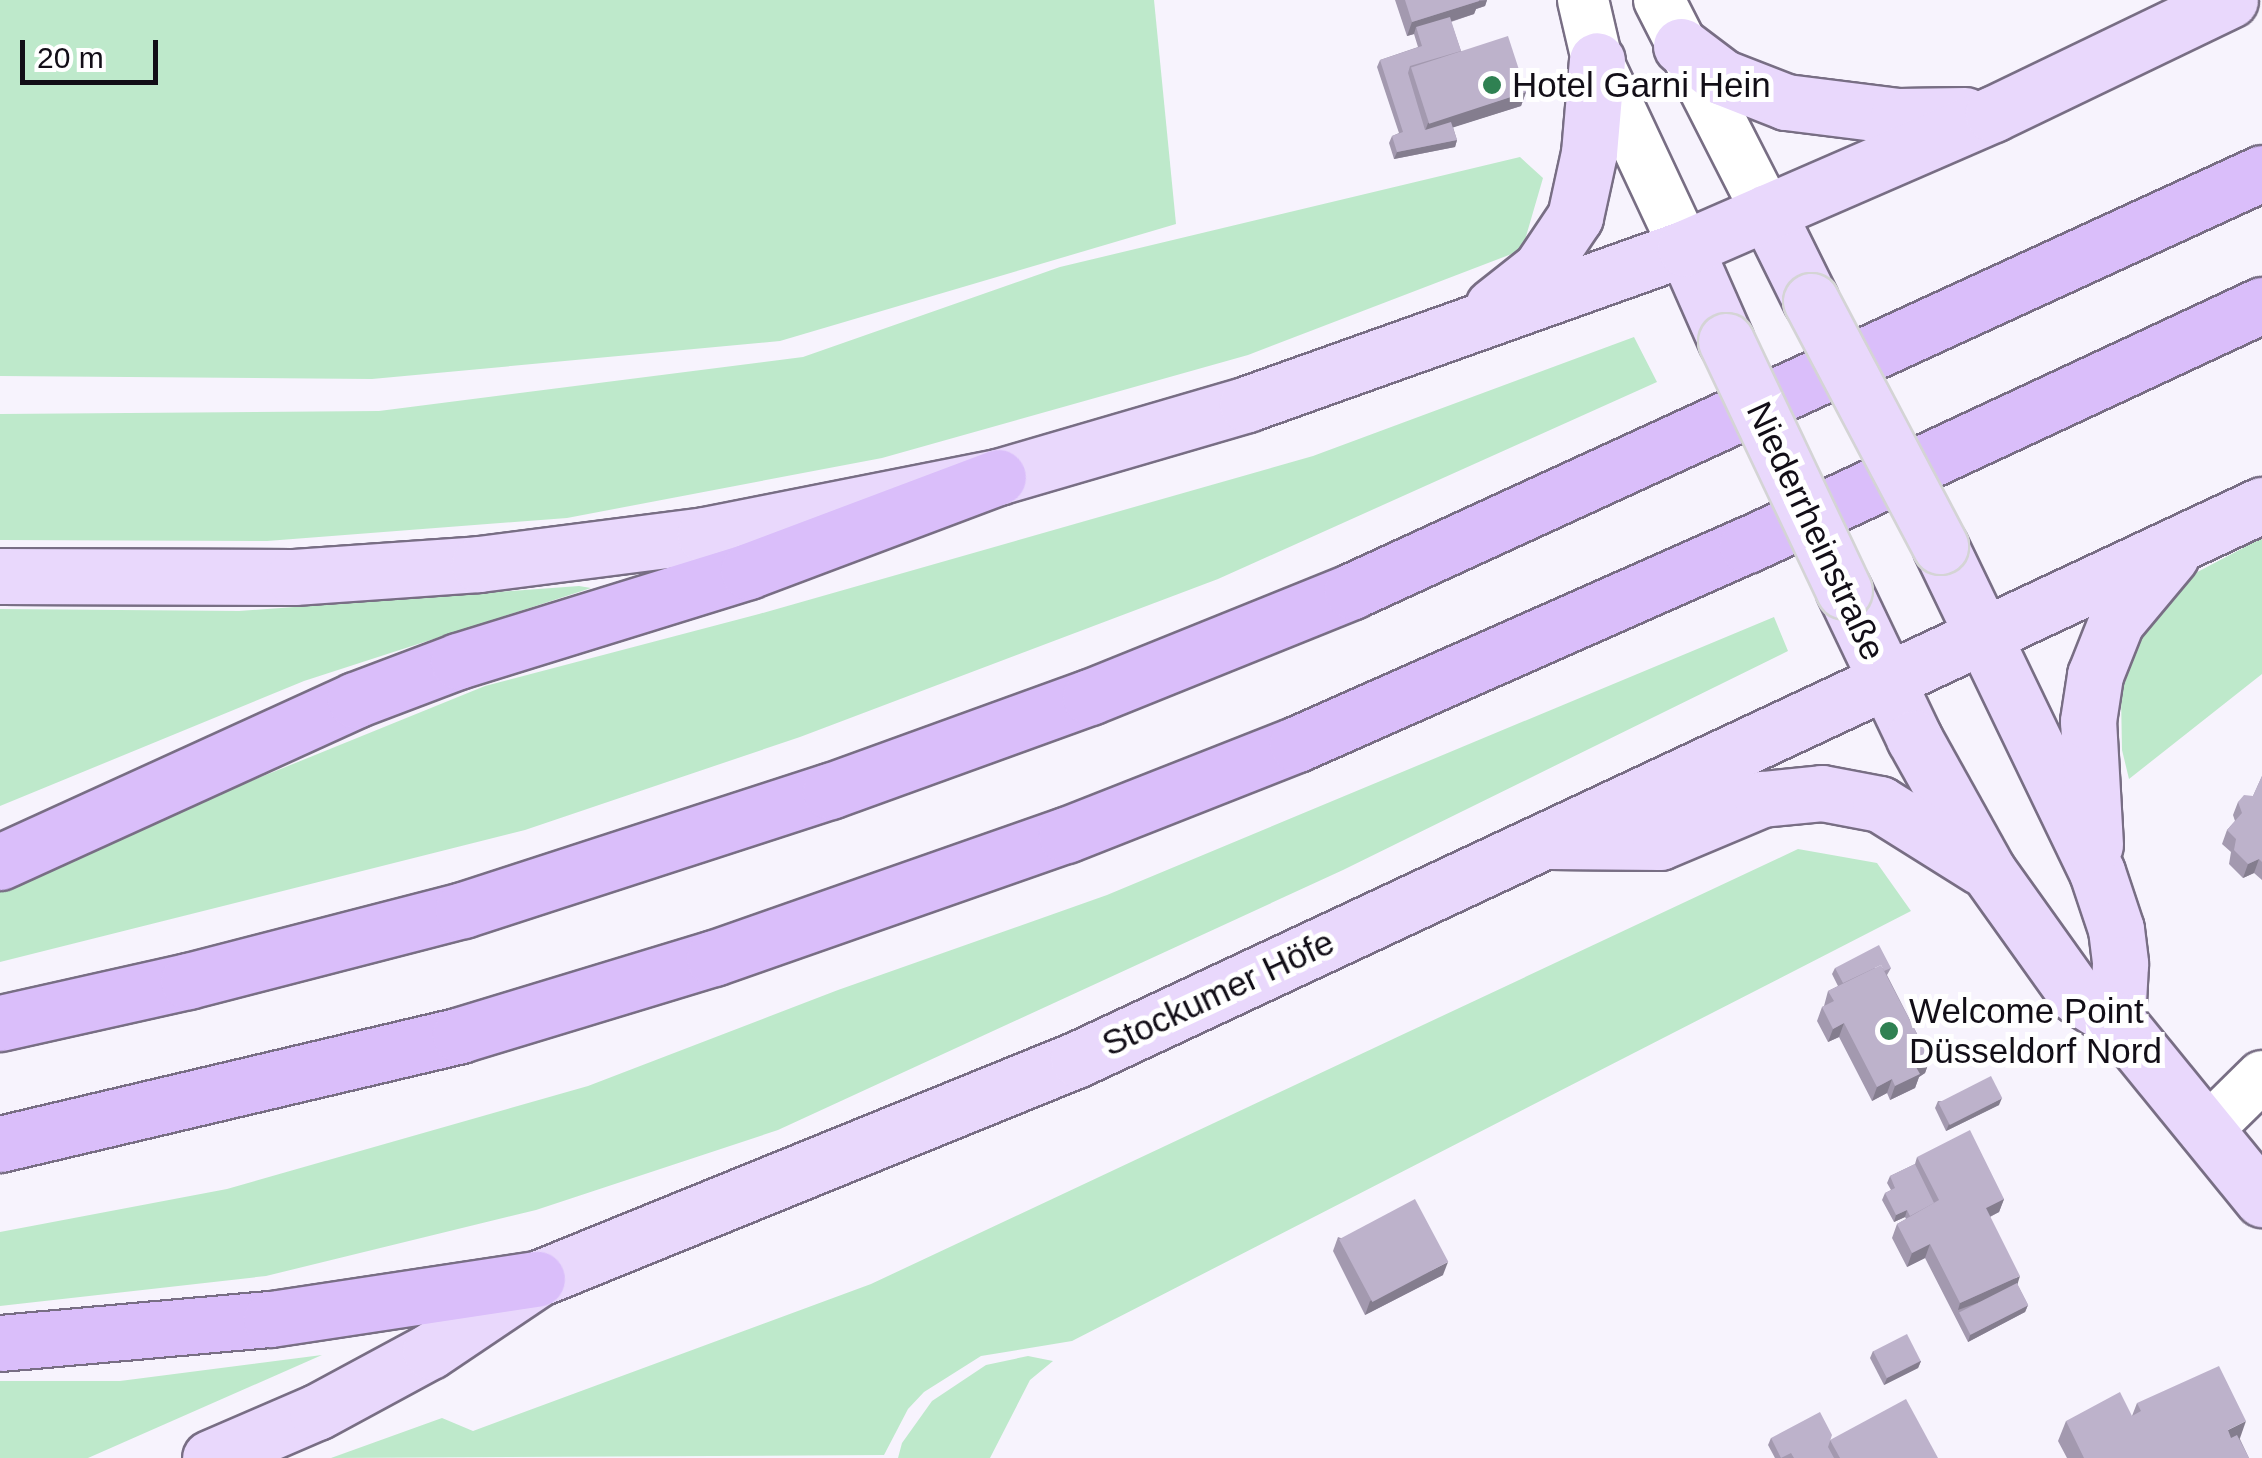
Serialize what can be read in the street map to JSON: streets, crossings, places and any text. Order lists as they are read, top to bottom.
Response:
{
  "streets": {
    "main road": ["Niederrheinstraße", "Stockumer Höfe"]
  },
  "crossings": [
    ["Niederrheinstraße", "Stockumer Höfe"]
  ],
  "places": ["Hotel Garni Hein", "Welcome Point Düsseldorf Nord"],
  "scale_bar": "20 m"
}
